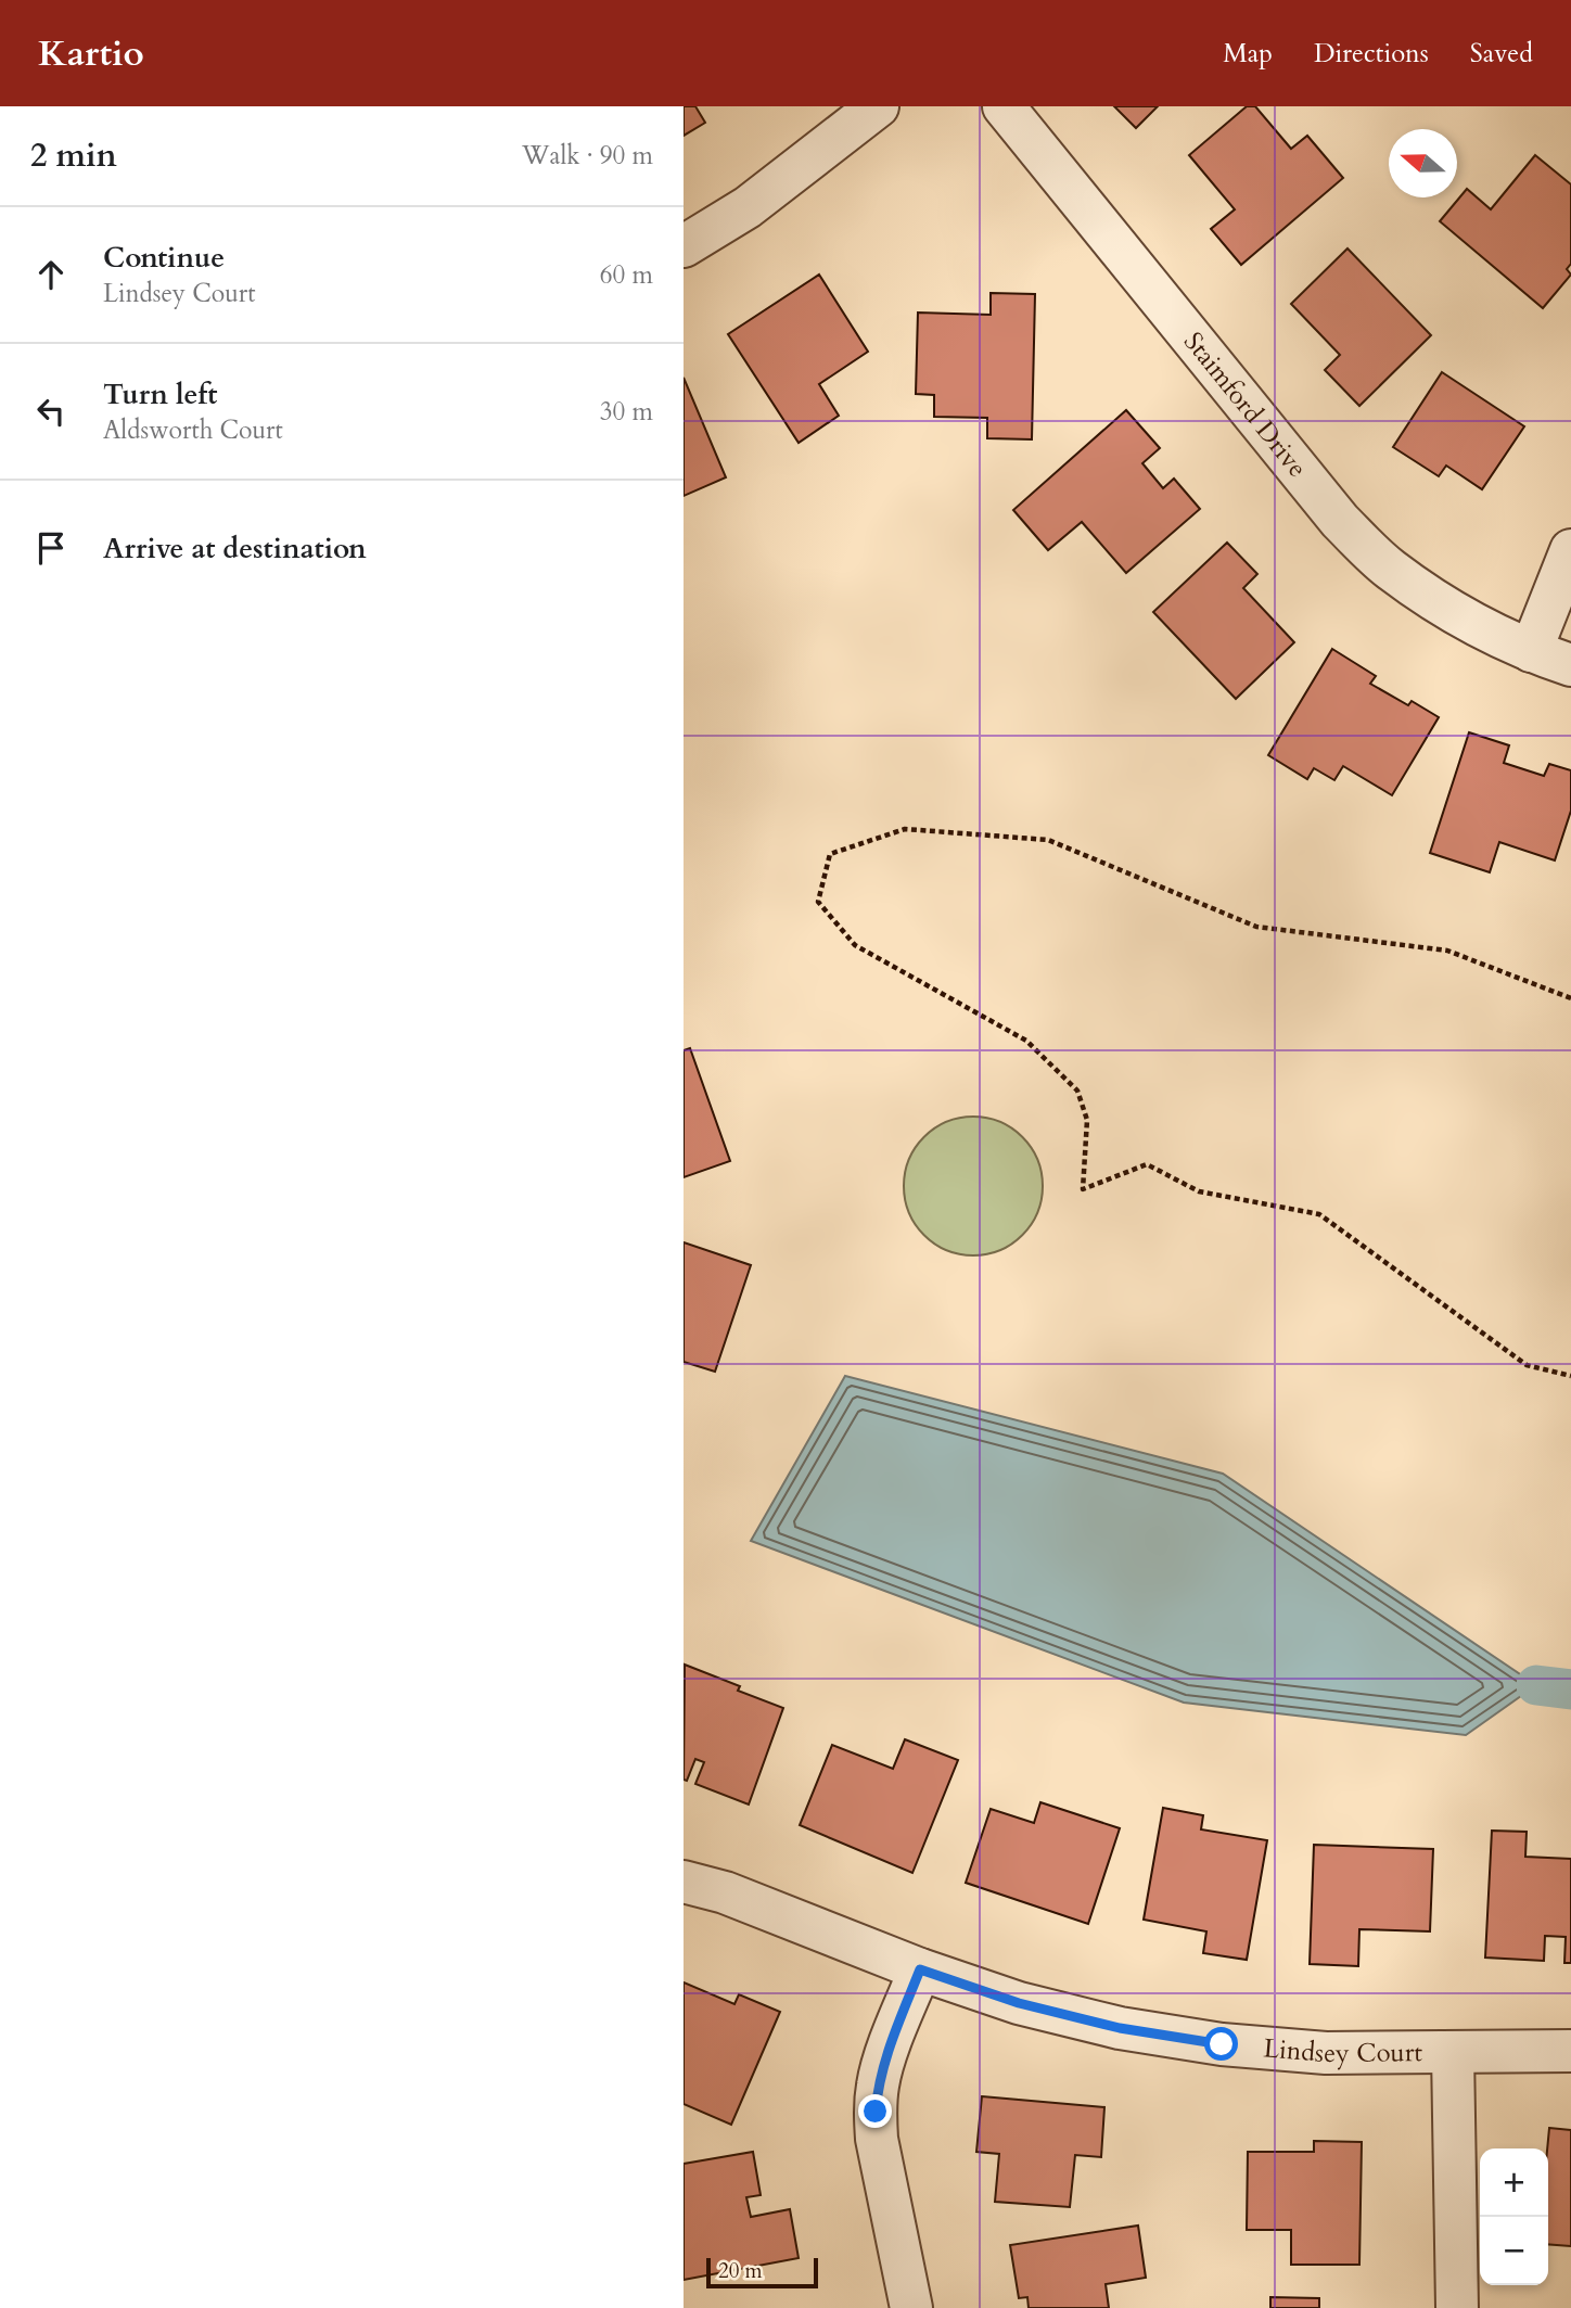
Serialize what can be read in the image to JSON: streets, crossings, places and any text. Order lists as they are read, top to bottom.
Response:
{
  "streets": {
    "street": ["Staimford Drive", "Lindsey Court"]
  },
  "scale_bar": "20 m",
  "north": "left",
  "page": {
    "header": "Kartio",
    "nav": ["Map", "Directions", "Saved"],
    "heading": ["2 min", "Walk · 90 m"],
    "list": [
      ["Continue", "Lindsey Court", "60 m"],
      ["Turn left", "Aldsworth Court", "30 m"],
      "Arrive at destination"
    ],
    "map_buttons": ["+", "−"],
    "scale": "20 m"
  }
}
